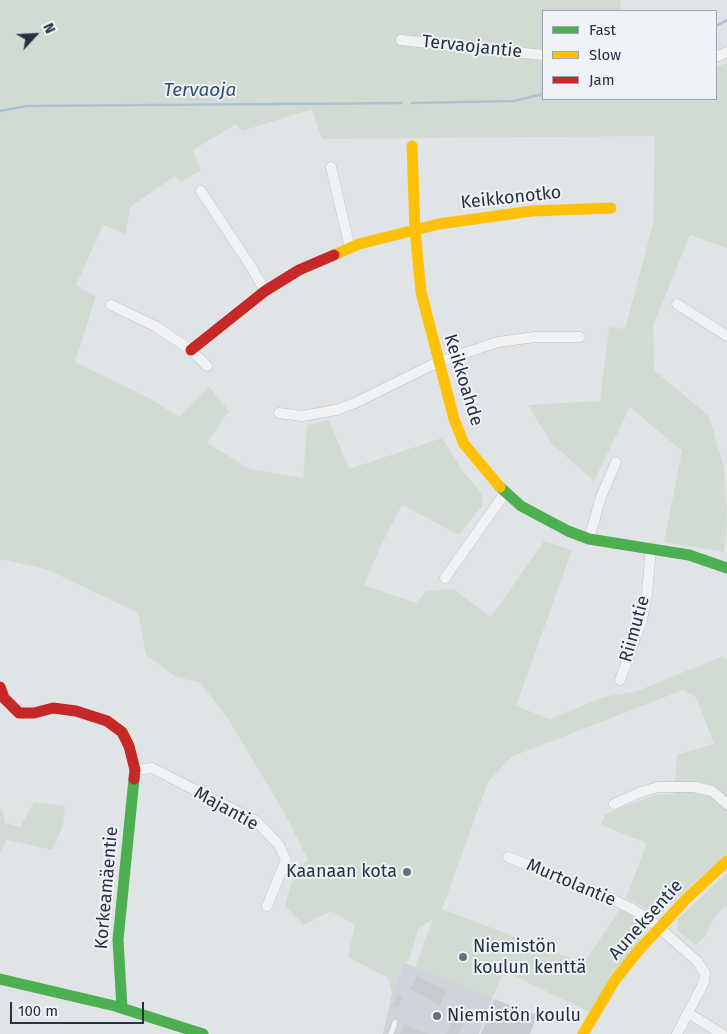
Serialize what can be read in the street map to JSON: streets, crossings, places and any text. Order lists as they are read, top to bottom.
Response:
{
  "streets": {
    "street": [
      "Tervaojantie",
      "Keikkonotko",
      "Keikkoahde",
      "Riimutie",
      "Majantie",
      "Murtolantie",
      "Korkeamäentie",
      "Auneksentie"
    ]
  },
  "crossings": [
    ["Keikkonotko", "Keikkoahde"],
    ["Keikkoahde", "Riimutie"],
    ["Majantie", "Korkeamäentie"],
    ["Murtolantie", "Auneksentie"]
  ],
  "water": ["Tervaoja"],
  "places": ["Kaanaan kota", "Niemistön koulun kenttä", "Niemistön koulu"],
  "legend": ["Fast", "Slow", "Jam"],
  "scale_bar": "100 m",
  "north": "top right"
}
